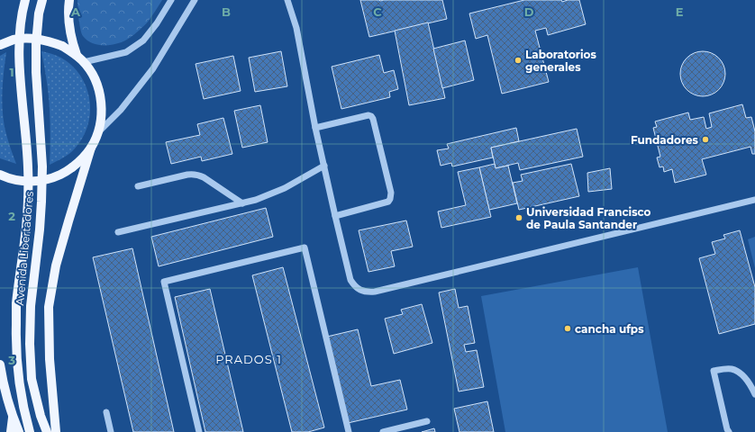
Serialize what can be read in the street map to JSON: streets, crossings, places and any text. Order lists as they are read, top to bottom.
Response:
{
  "streets": {
    "main road": ["Avenida Libertadores"]
  },
  "districts": ["PRADOS 1"],
  "places": [
    "Laboratorios generales",
    "Fundadores",
    "Universidad Francisco de Paula Santander",
    "cancha ufps"
  ],
  "grid": {
    "columns": [
      "A",
      "B",
      "C",
      "D",
      "E"
    ],
    "rows": ["1", "2", "3"]
  }
}
